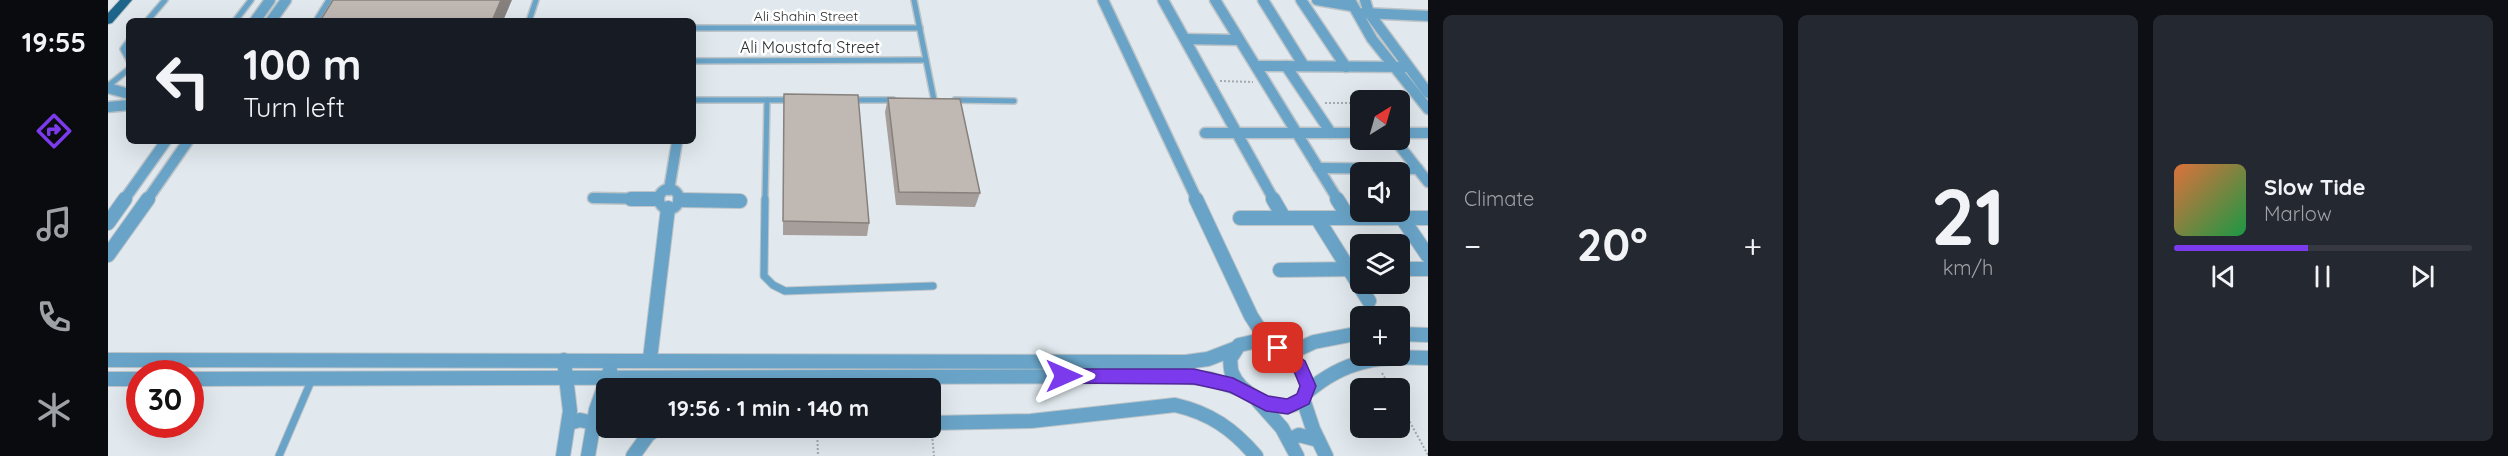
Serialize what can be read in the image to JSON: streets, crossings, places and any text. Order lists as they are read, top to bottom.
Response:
{
  "streets": {
    "lane": ["Ali Shahin Street", "Ali Moustafa Street"]
  },
  "north": "top right",
  "page": {
    "tabs": "19:55",
    "tile": [
      "Climate",
      ["21", "km/h"]
    ],
    "turn": ["100 m", "Turn left"],
    "map_buttons": ["+", "−"],
    "song": ["Slow Tide", "Marlow"],
    "heat": ["−", "20°", "+"],
    "limit": "30",
    "trip": "19:56 · 1 min · 140 m"
  }
}
